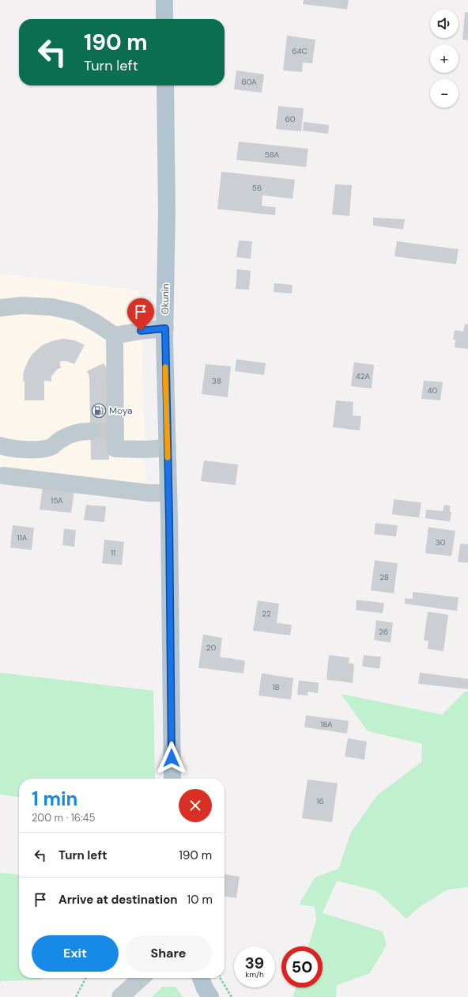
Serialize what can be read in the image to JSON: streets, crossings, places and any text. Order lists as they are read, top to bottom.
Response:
{
  "streets": {
    "main road": ["Okunin"]
  },
  "places": {
    "fuel station": ["Moya"]
  },
  "house_numbers": [
    "64C",
    "60A",
    "60",
    "58A",
    "56",
    "42A",
    "38",
    "40",
    "15A",
    "11A",
    "30",
    "11",
    "28",
    "22",
    "26",
    "20",
    "18",
    "18A",
    "16"
  ],
  "page": {
    "map_buttons": ["+", "−"],
    "turn": ["190 m", "Turn left"],
    "heading": ["1 min", "200 m · 16:45"],
    "list": [
      {
        "name": "Turn left",
        "value": "190 m"
      },
      {
        "name": "Arrive at destination",
        "value": "10 m"
      }
    ],
    "buttons": ["Exit", "Share"],
    "speed": "39 km/h",
    "limit": "50"
  }
}
